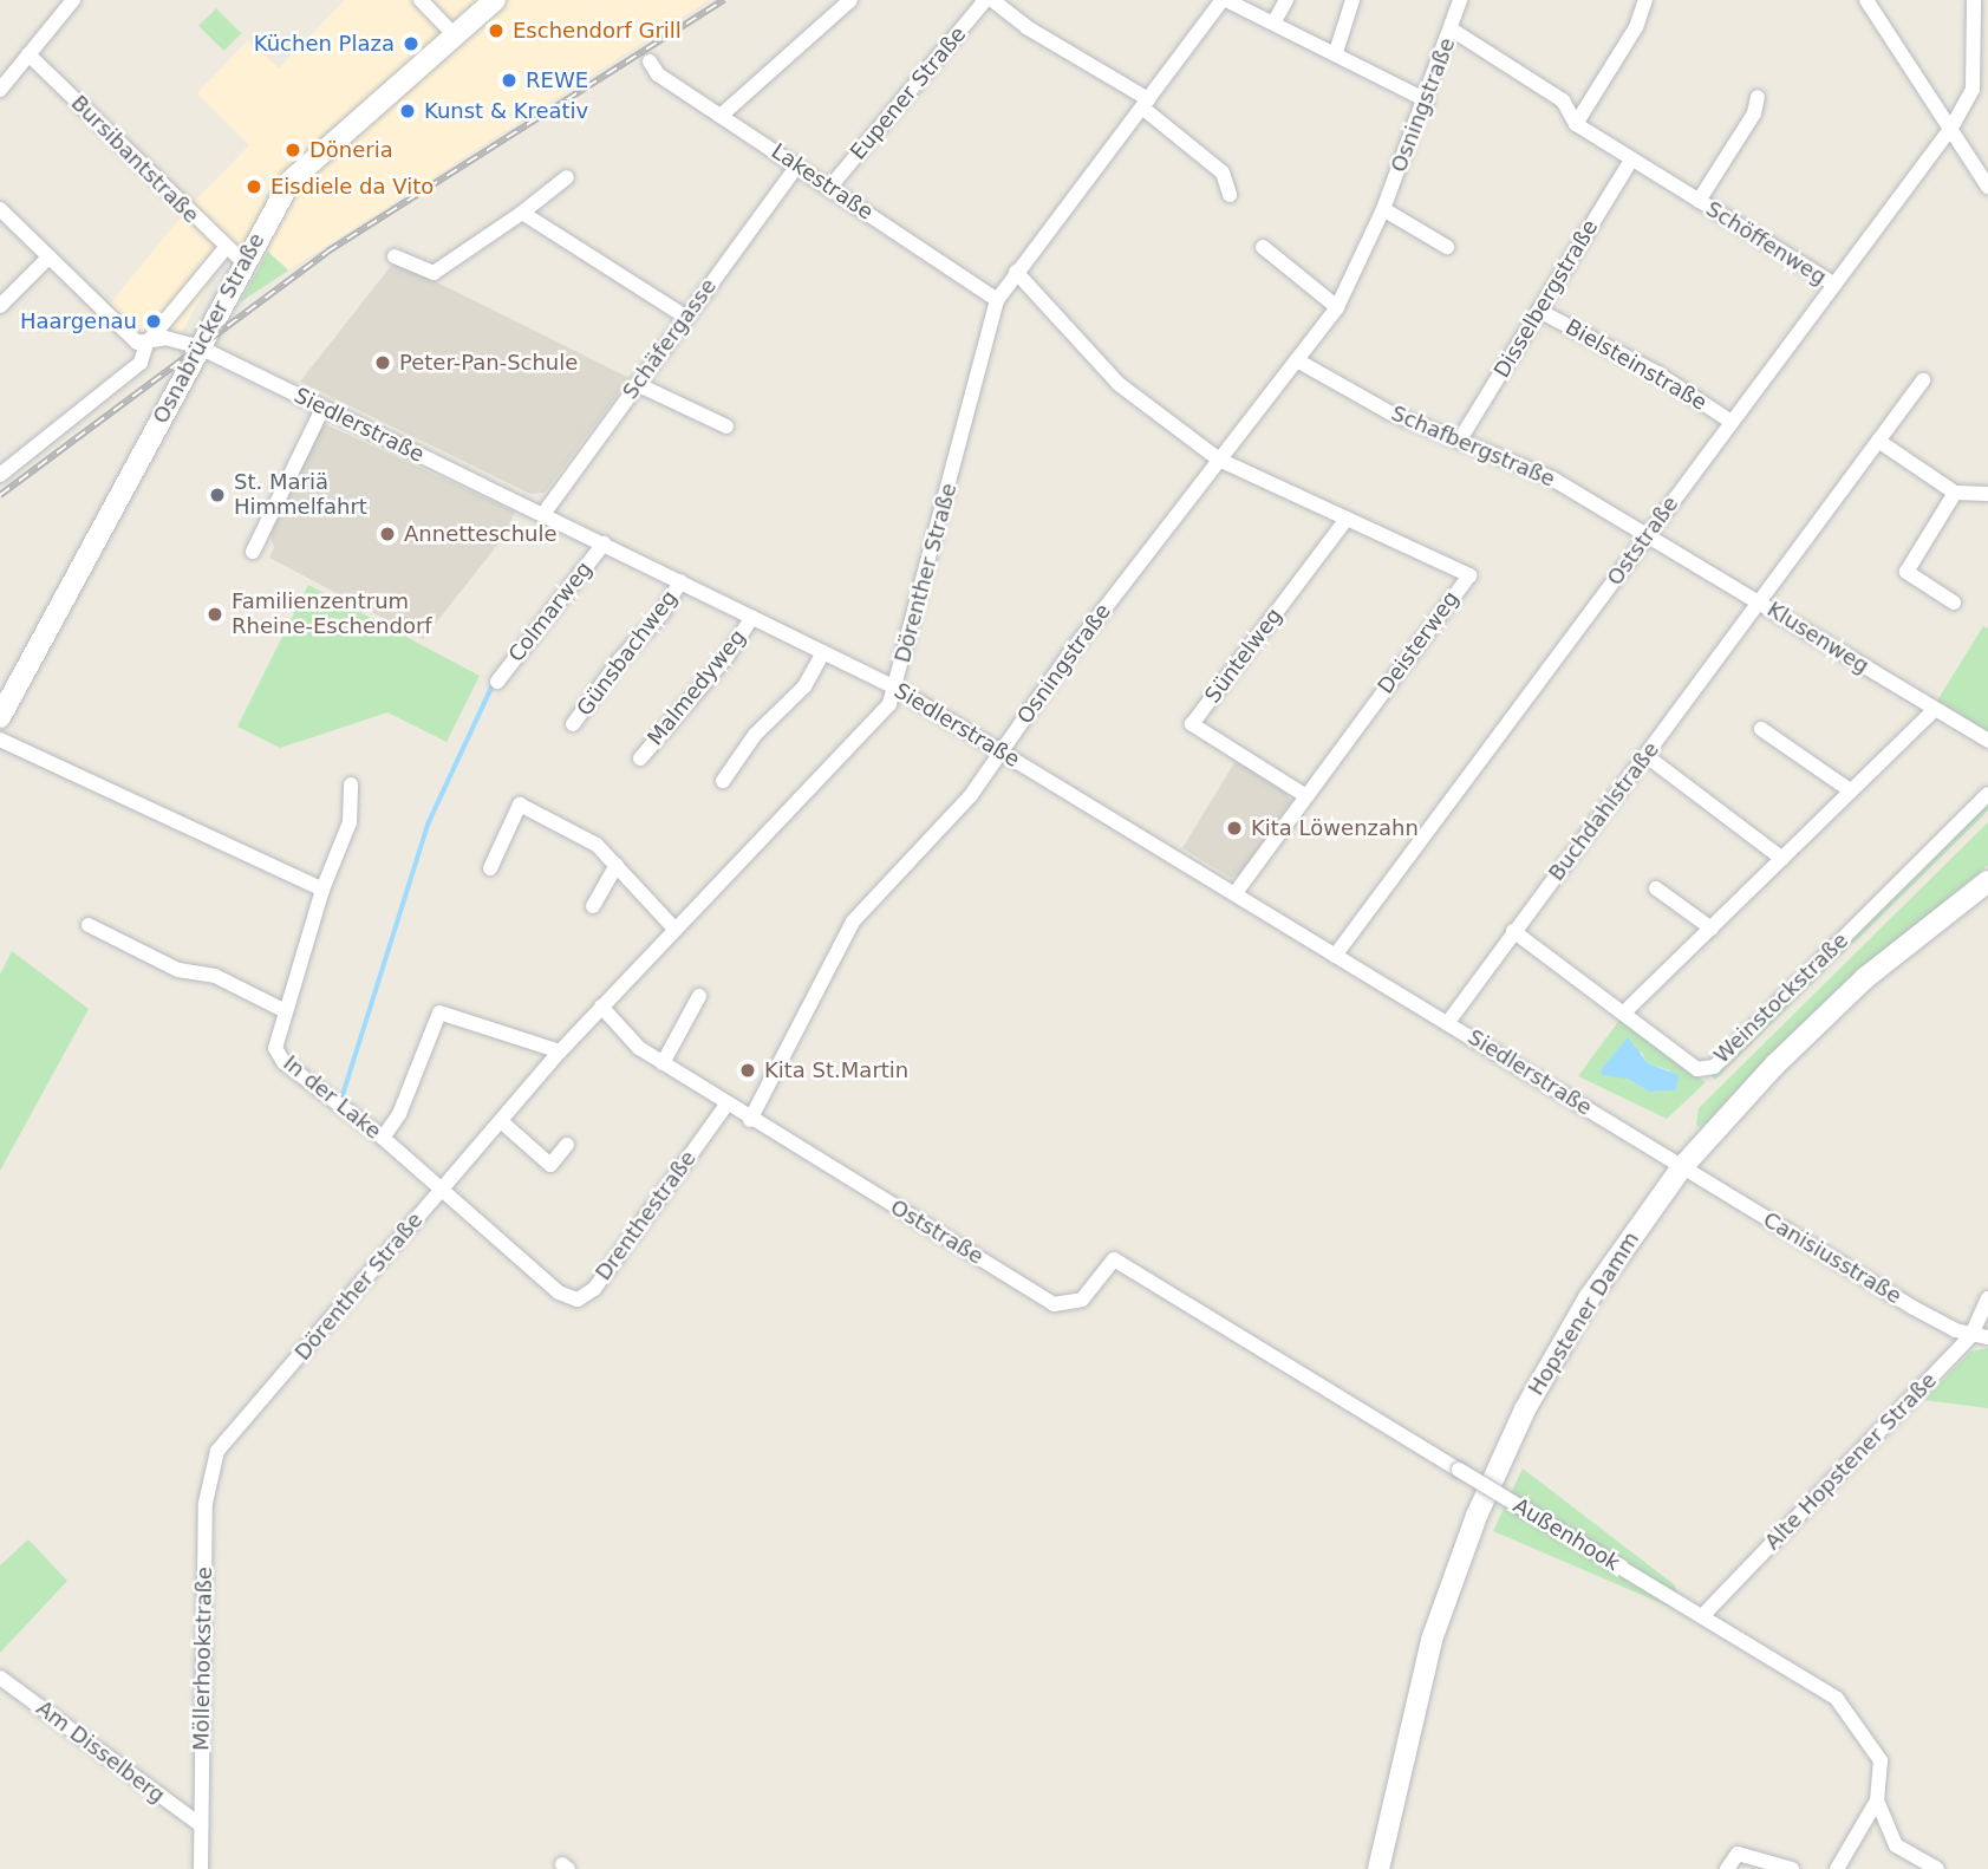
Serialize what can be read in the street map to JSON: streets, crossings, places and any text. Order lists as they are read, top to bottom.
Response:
{
  "streets": {
    "main road": ["Osnabrücker Straße", "Hopstener Damm"],
    "street": [
      "Eupener Straße",
      "Osningstraße",
      "Bursibantstraße",
      "Lakestraße",
      "Schöffenweg",
      "Disselbergstraße",
      "Schäfergasse",
      "Bielsteinstraße",
      "Siedlerstraße",
      "Schafbergstraße",
      "Oststraße",
      "Dörenther Straße",
      "Colmarweg",
      "Klusenweg",
      "Deisterweg",
      "Günsbachweg",
      "Süntelweg",
      "Malmedyweg",
      "Buchdahlstraße",
      "Weinstockstraße",
      "In der Lake",
      "Drenthestraße",
      "Canisiusstraße",
      "Alte Hopstener Straße",
      "Außenhook",
      "Möllerhookstraße",
      "Am Disselberg"
    ]
  },
  "crossings": [
    ["Eupener Straße", "Lakestraße"],
    ["Osningstraße", "Schöffenweg"],
    ["Osningstraße", "Siedlerstraße"],
    ["Osningstraße", "Schafbergstraße"],
    ["Osningstraße", "Oststraße"],
    ["Osningstraße", "Deisterweg"],
    ["Bursibantstraße", "Osnabrücker Straße"],
    ["Lakestraße", "Schäfergasse"],
    ["Lakestraße", "Dörenther Straße"],
    ["Schöffenweg", "Disselbergstraße"],
    ["Schöffenweg", "Oststraße"],
    ["Disselbergstraße", "Bielsteinstraße"],
    ["Disselbergstraße", "Schafbergstraße"],
    ["Osnabrücker Straße", "Siedlerstraße"],
    ["Schäfergasse", "Siedlerstraße"],
    ["Bielsteinstraße", "Oststraße"],
    ["Siedlerstraße", "Oststraße"],
    ["Siedlerstraße", "Dörenther Straße"],
    ["Siedlerstraße", "Colmarweg"],
    ["Siedlerstraße", "Deisterweg"],
    ["Siedlerstraße", "Günsbachweg"],
    ["Siedlerstraße", "Malmedyweg"],
    ["Siedlerstraße", "Buchdahlstraße"],
    ["Siedlerstraße", "Canisiusstraße"],
    ["Siedlerstraße", "Hopstener Damm"],
    ["Schafbergstraße", "Oststraße"],
    ["Schafbergstraße", "Klusenweg"],
    ["Oststraße", "Klusenweg"],
    ["Oststraße", "Außenhook"],
    ["Dörenther Straße", "In der Lake"],
    ["Dörenther Straße", "Drenthestraße"],
    ["Dörenther Straße", "Möllerhookstraße"],
    ["Klusenweg", "Buchdahlstraße"],
    ["Deisterweg", "Süntelweg"],
    ["Buchdahlstraße", "Weinstockstraße"],
    ["In der Lake", "Drenthestraße"],
    ["Canisiusstraße", "Hopstener Damm"],
    ["Canisiusstraße", "Alte Hopstener Straße"],
    ["Alte Hopstener Straße", "Außenhook"],
    ["Möllerhookstraße", "Am Disselberg"]
  ],
  "places": [
    "Eschendorf Grill",
    "Küchen Plaza",
    "REWE",
    "Kunst & Kreativ",
    "Döneria",
    "Eisdiele da Vito",
    "Haargenau",
    "Peter-Pan-Schule",
    "St. Mariä Himmelfahrt",
    "Annetteschule",
    "Familienzentrum Rheine-Eschendorf",
    "Kita Löwenzahn",
    "Kita St.Martin"
  ]
}
